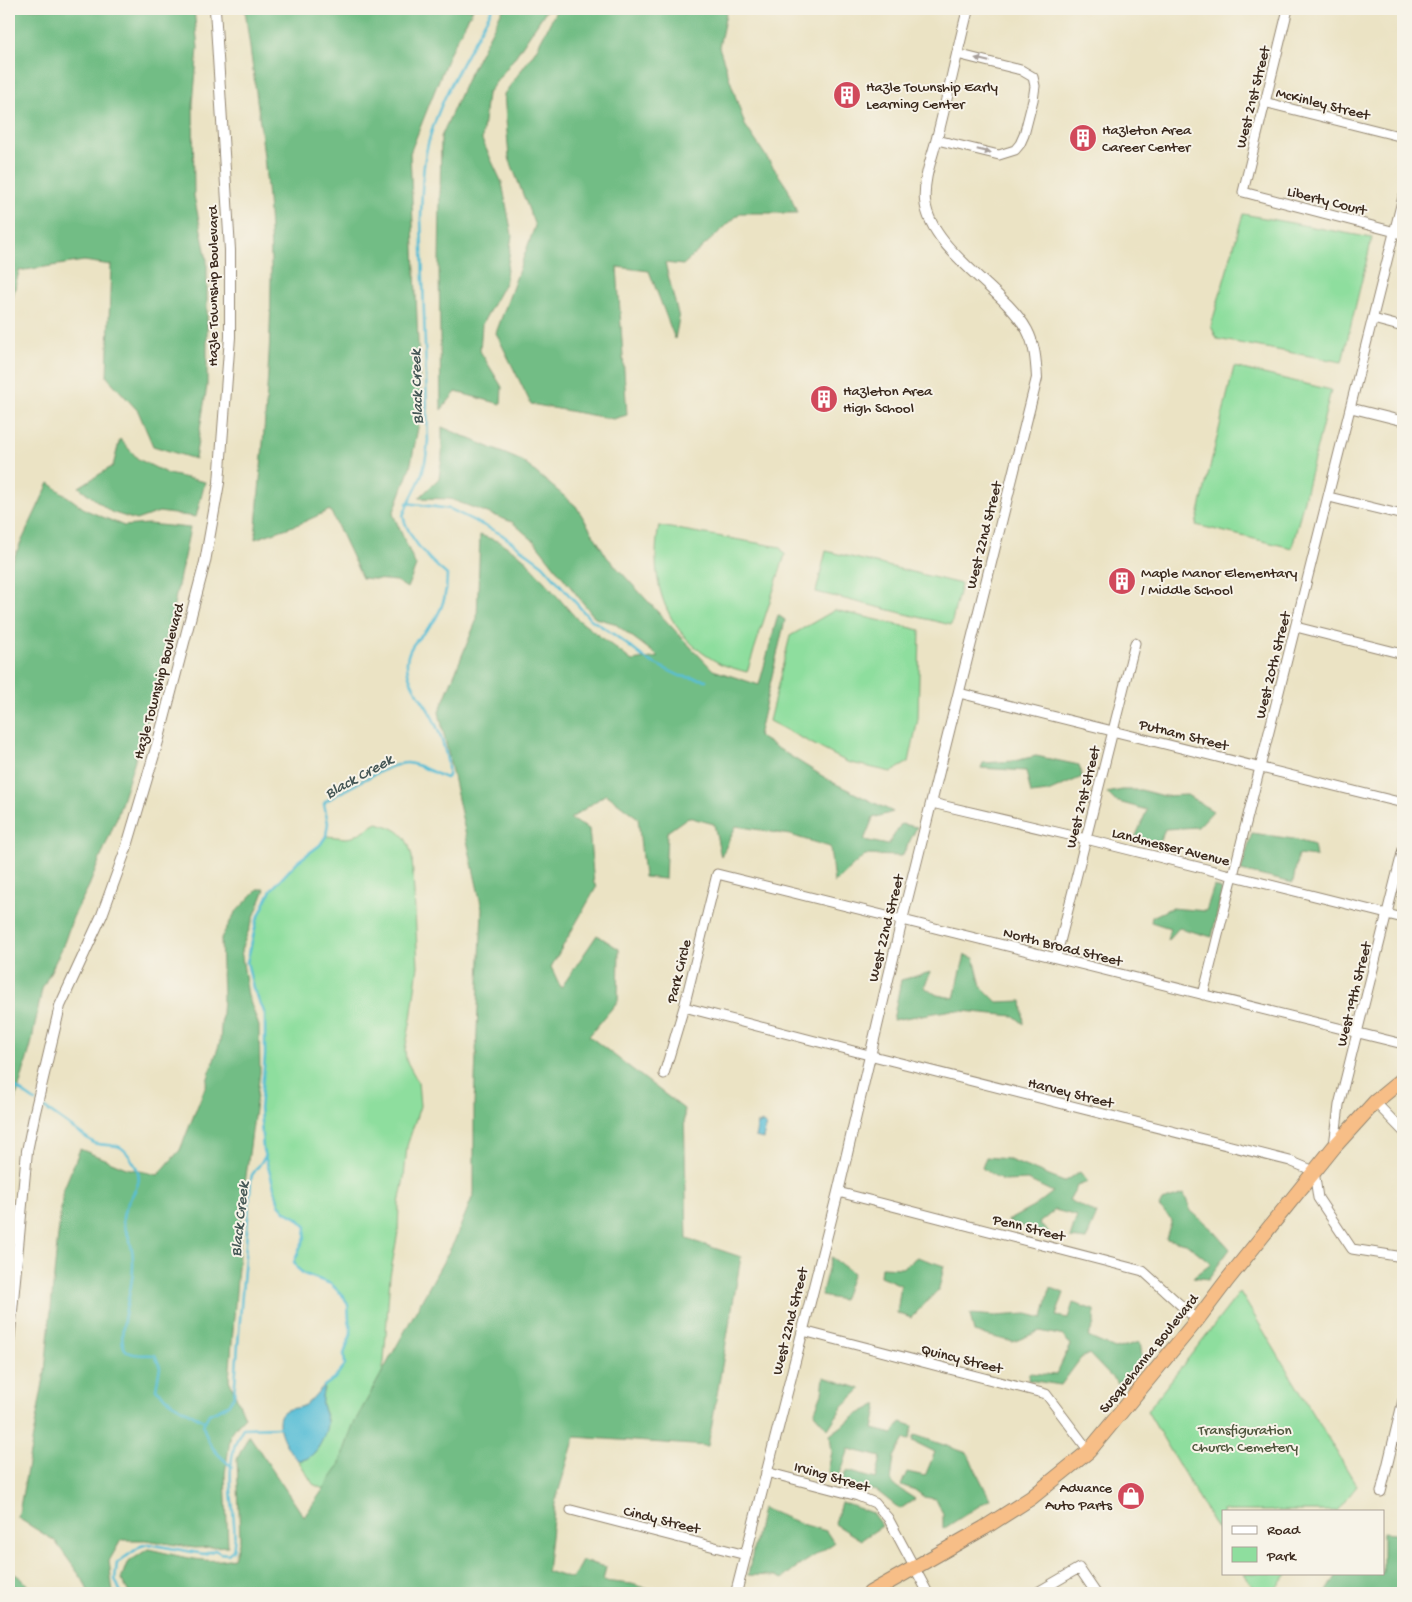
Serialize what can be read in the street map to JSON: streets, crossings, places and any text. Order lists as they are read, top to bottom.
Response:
{
  "streets": {
    "highway": ["Susquehanna Boulevard"],
    "street": [
      "West 21st Street",
      "McKinley Street",
      "Liberty Court",
      "Hazle Township Boulevard",
      "West 22nd Street",
      "West 20th Street",
      "Putnam Street",
      "Landmesser Avenue",
      "North Broad Street",
      "Park Circle",
      "West 19th Street",
      "Harvey Street",
      "Penn Street",
      "Quincy Street",
      "Irving Street",
      "Cindy Street"
    ]
  },
  "crossings": [
    ["West 21st Street", "McKinley Street"],
    ["West 21st Street", "Liberty Court"],
    ["West 21st Street", "Putnam Street"],
    ["West 21st Street", "Landmesser Avenue"],
    ["West 21st Street", "North Broad Street"],
    ["Liberty Court", "West 20th Street"],
    ["West 22nd Street", "Putnam Street"],
    ["West 22nd Street", "Landmesser Avenue"],
    ["West 22nd Street", "North Broad Street"],
    ["West 22nd Street", "Harvey Street"],
    ["West 22nd Street", "Penn Street"],
    ["West 22nd Street", "Quincy Street"],
    ["West 22nd Street", "Irving Street"],
    ["West 22nd Street", "Cindy Street"],
    ["West 20th Street", "Putnam Street"],
    ["West 20th Street", "Landmesser Avenue"],
    ["West 20th Street", "North Broad Street"],
    ["Landmesser Avenue", "West 19th Street"],
    ["North Broad Street", "Park Circle"],
    ["North Broad Street", "West 19th Street"],
    ["Park Circle", "Harvey Street"],
    ["West 19th Street", "Susquehanna Boulevard"],
    ["Harvey Street", "Susquehanna Boulevard"],
    ["Penn Street", "Susquehanna Boulevard"],
    ["Susquehanna Boulevard", "Quincy Street"],
    ["Susquehanna Boulevard", "Irving Street"]
  ],
  "water": ["Black Creek"],
  "parks": ["Transfiguration Church Cemetery"],
  "places": {
    "building": [
      "Hazle Township Early Learning Center",
      "Hazleton Area Career Center",
      "Hazleton Area High School",
      "Maple Manor Elementary / Middle School"
    ],
    "shop": ["Advance Auto Parts"]
  },
  "legend": ["Road", "Park"]
}
